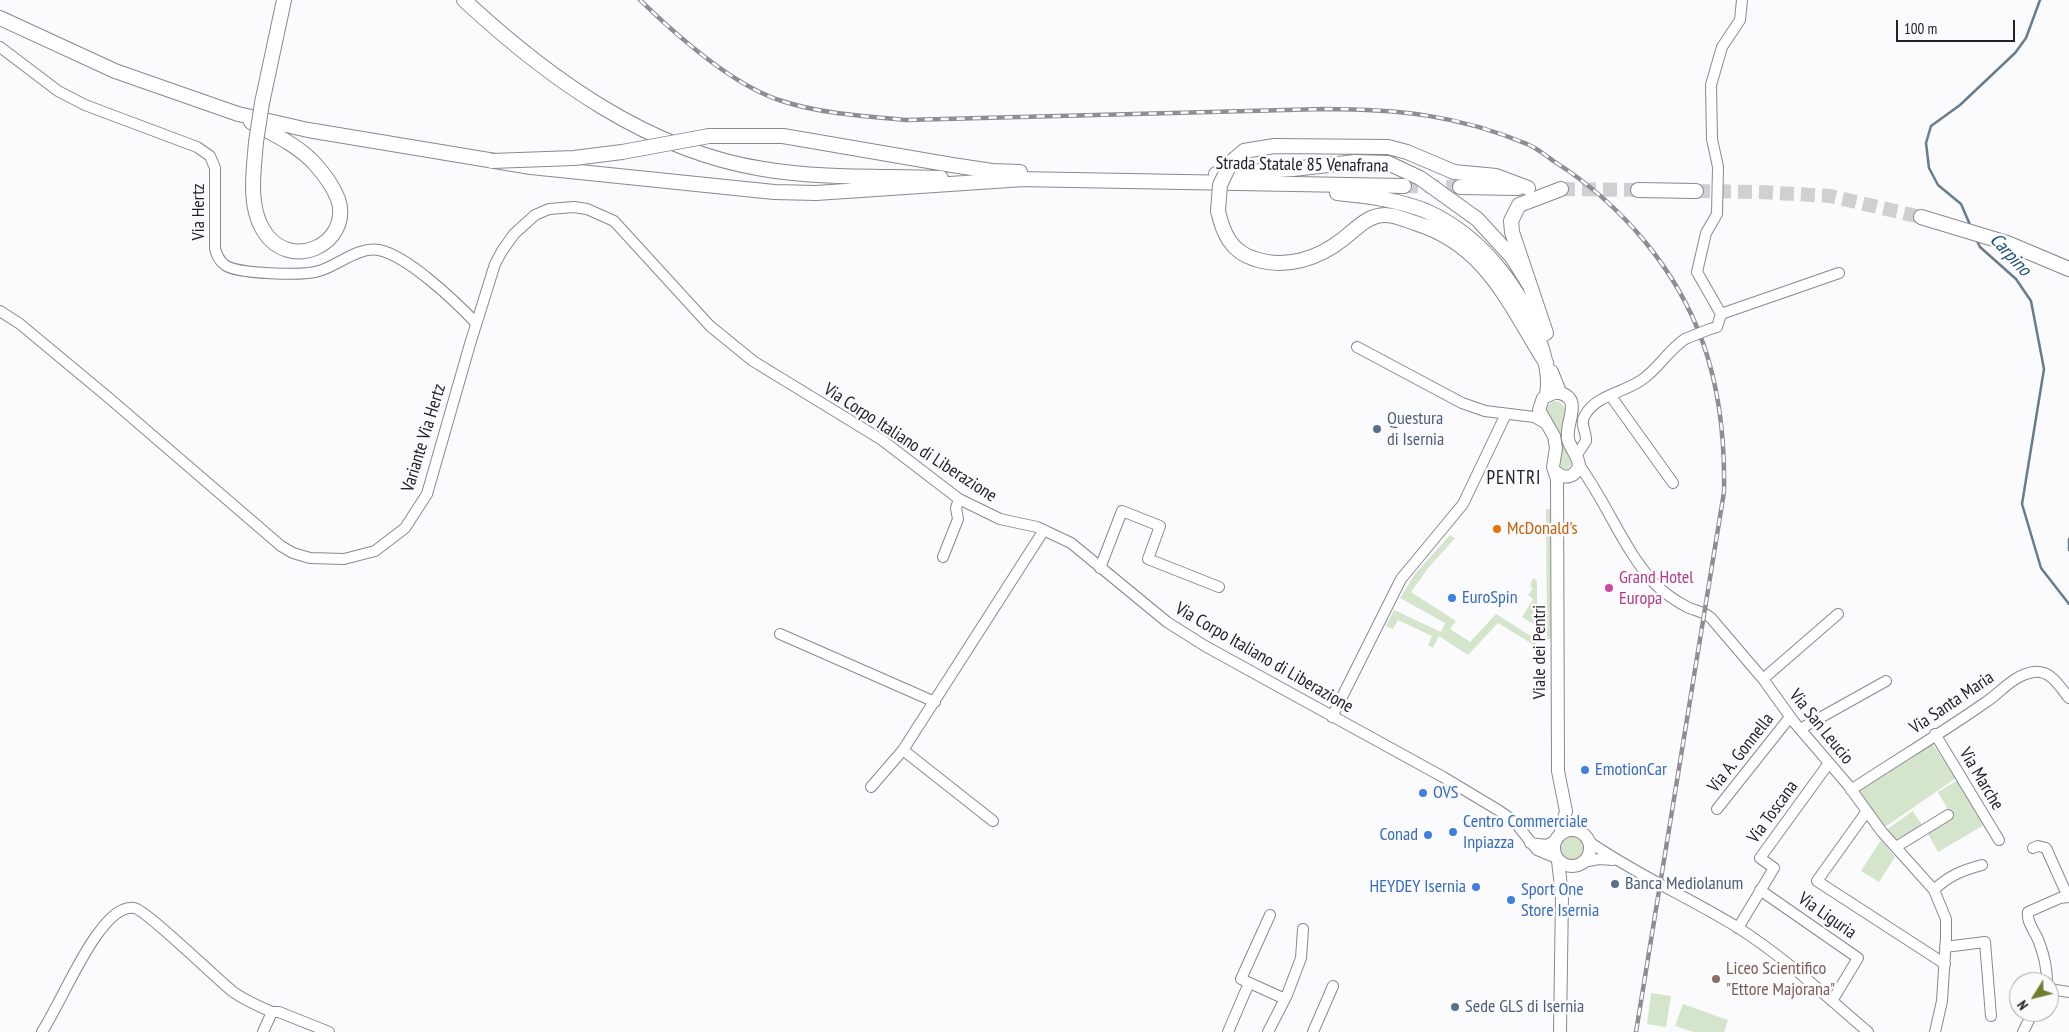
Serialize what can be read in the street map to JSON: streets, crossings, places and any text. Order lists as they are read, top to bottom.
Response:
{
  "streets": {
    "highway": ["Strada Statale 85 Venafrana"],
    "main road": ["Viale dei Pentri"],
    "street": [
      "Via Hertz",
      "Variante Via Hertz",
      "Via Corpo Italiano di Liberazione",
      "Via Santa Maria",
      "Via San Leucio",
      "Via A. Gonnella",
      "Via Marche",
      "Via Toscana",
      "Via Liguria"
    ]
  },
  "crossings": [
    ["Via Hertz", "Variante Via Hertz"],
    ["Variante Via Hertz", "Via Corpo Italiano di Liberazione"],
    ["Via Corpo Italiano di Liberazione", "Viale dei Pentri"],
    ["Viale dei Pentri", "Via San Leucio"],
    ["Via Santa Maria", "Via San Leucio"],
    ["Via Santa Maria", "Via Marche"],
    ["Via San Leucio", "Via A. Gonnella"],
    ["Via San Leucio", "Via Toscana"],
    ["Via Toscana", "Via Liguria"]
  ],
  "districts": ["PENTRI"],
  "water": ["Carpino"],
  "places": [
    "Questura di Isernia",
    "McDonald's",
    "Grand Hotel Europa",
    "EuroSpin",
    "EmotionCar",
    "OVS",
    "Centro Commerciale Inpiazza",
    "Conad",
    "Banca Mediolanum",
    "HEYDEY Isernia",
    "Sport One Store Isernia",
    "Liceo Scientifico \"Ettore Majorana\"",
    "Sede GLS di Isernia"
  ],
  "scale_bar": "100 m",
  "north": "bottom left"
}
